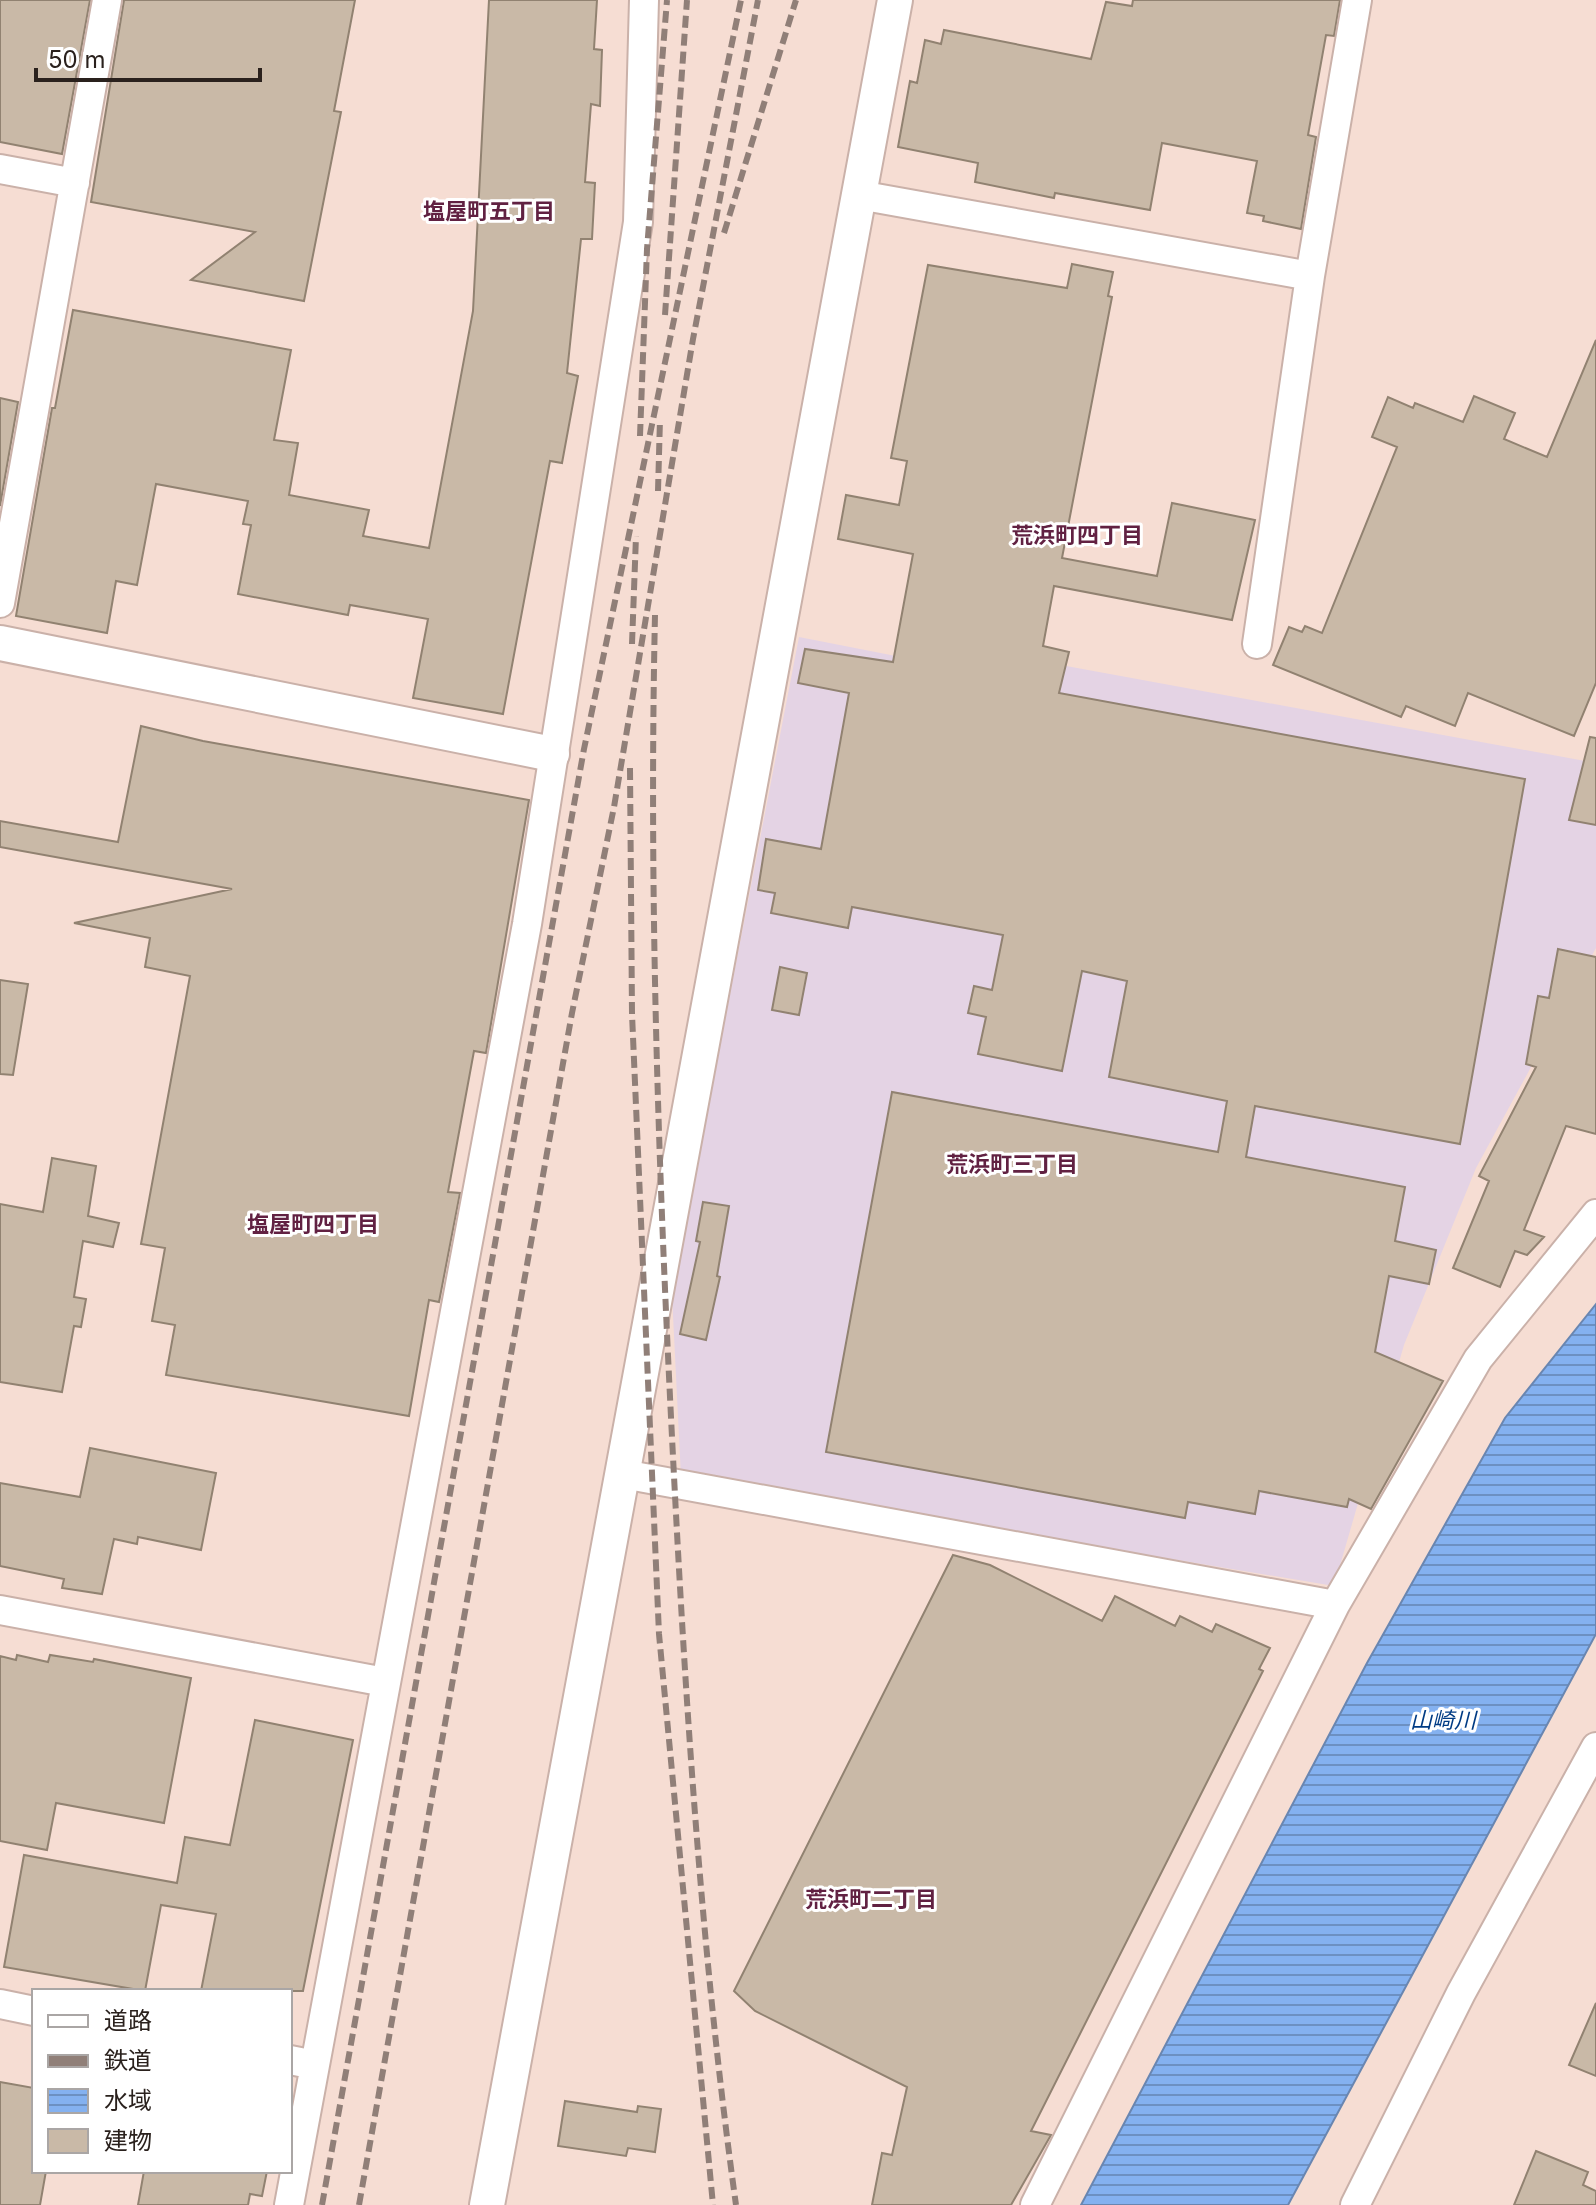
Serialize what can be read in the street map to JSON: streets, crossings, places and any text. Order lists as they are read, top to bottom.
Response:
{
  "districts": [
    "塩屋町五丁目",
    "荒浜町四丁目",
    "荒浜町三丁目",
    "塩屋町四丁目",
    "荒浜町二丁目"
  ],
  "water": ["山崎川"],
  "legend": [
    "道路",
    "鉄道",
    "水域",
    "建物"
  ],
  "scale_bar": "50 m"
}
